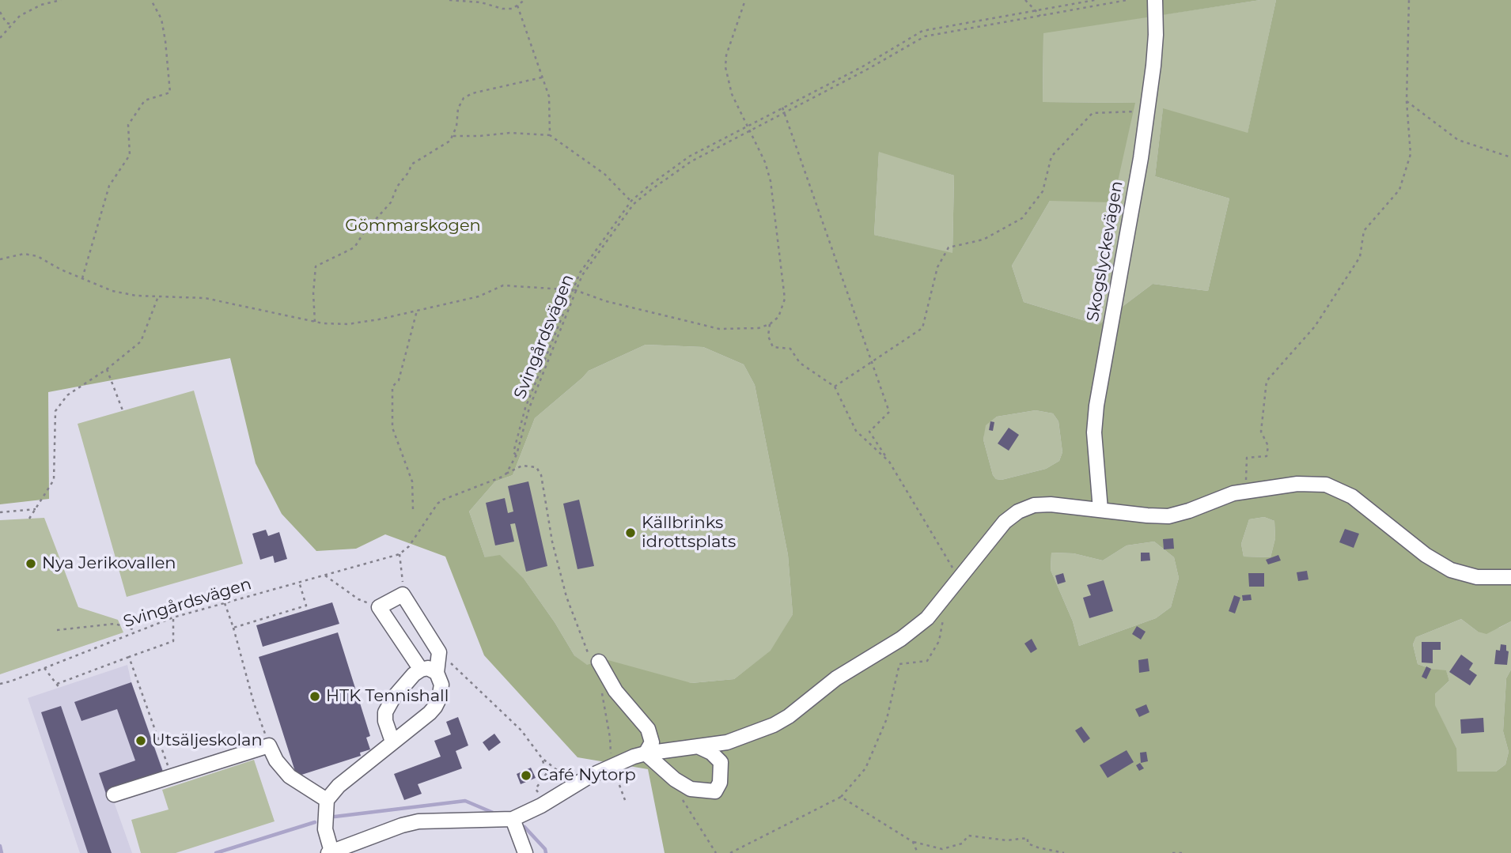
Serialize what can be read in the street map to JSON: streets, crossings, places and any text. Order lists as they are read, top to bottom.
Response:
{
  "streets": {
    "street": ["Skogslyckevägen"],
    "path": ["Svingårdsvägen"]
  },
  "parks": ["Gömmarskogen"],
  "places": [
    "Källbrinks idrottsplats",
    "Nya Jerikovallen",
    "HTK Tennishall",
    "Utsäljeskolan",
    "Café Nytorp"
  ]
}
